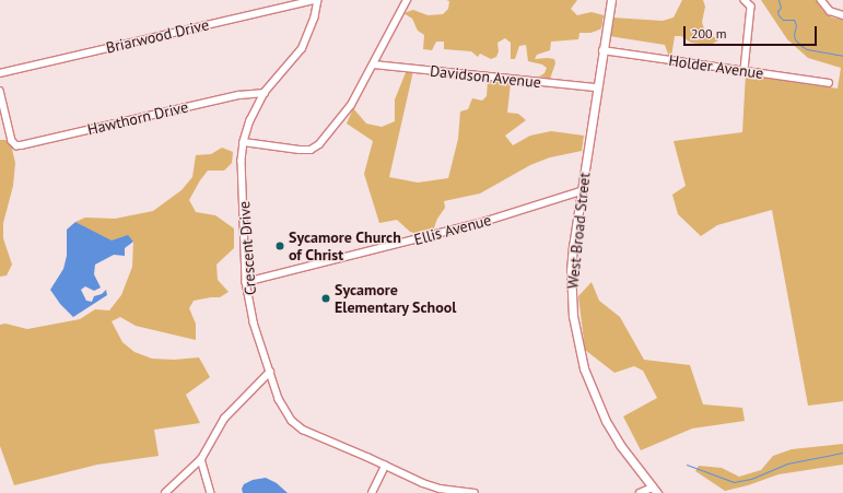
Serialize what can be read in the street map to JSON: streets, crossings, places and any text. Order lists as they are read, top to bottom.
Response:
{
  "streets": {
    "main road": ["West Broad Street"],
    "street": [
      "Briarwood Drive",
      "Holder Avenue",
      "Davidson Avenue",
      "Hawthorn Drive",
      "Ellis Avenue",
      "Crescent Drive"
    ]
  },
  "crossings": [
    ["Holder Avenue", "West Broad Street"],
    ["Davidson Avenue", "West Broad Street"],
    ["Hawthorn Drive", "Crescent Drive"],
    ["Ellis Avenue", "West Broad Street"],
    ["Ellis Avenue", "Crescent Drive"]
  ],
  "places": ["Sycamore Church of Christ", "Sycamore Elementary School"],
  "scale_bar": "200 m"
}
